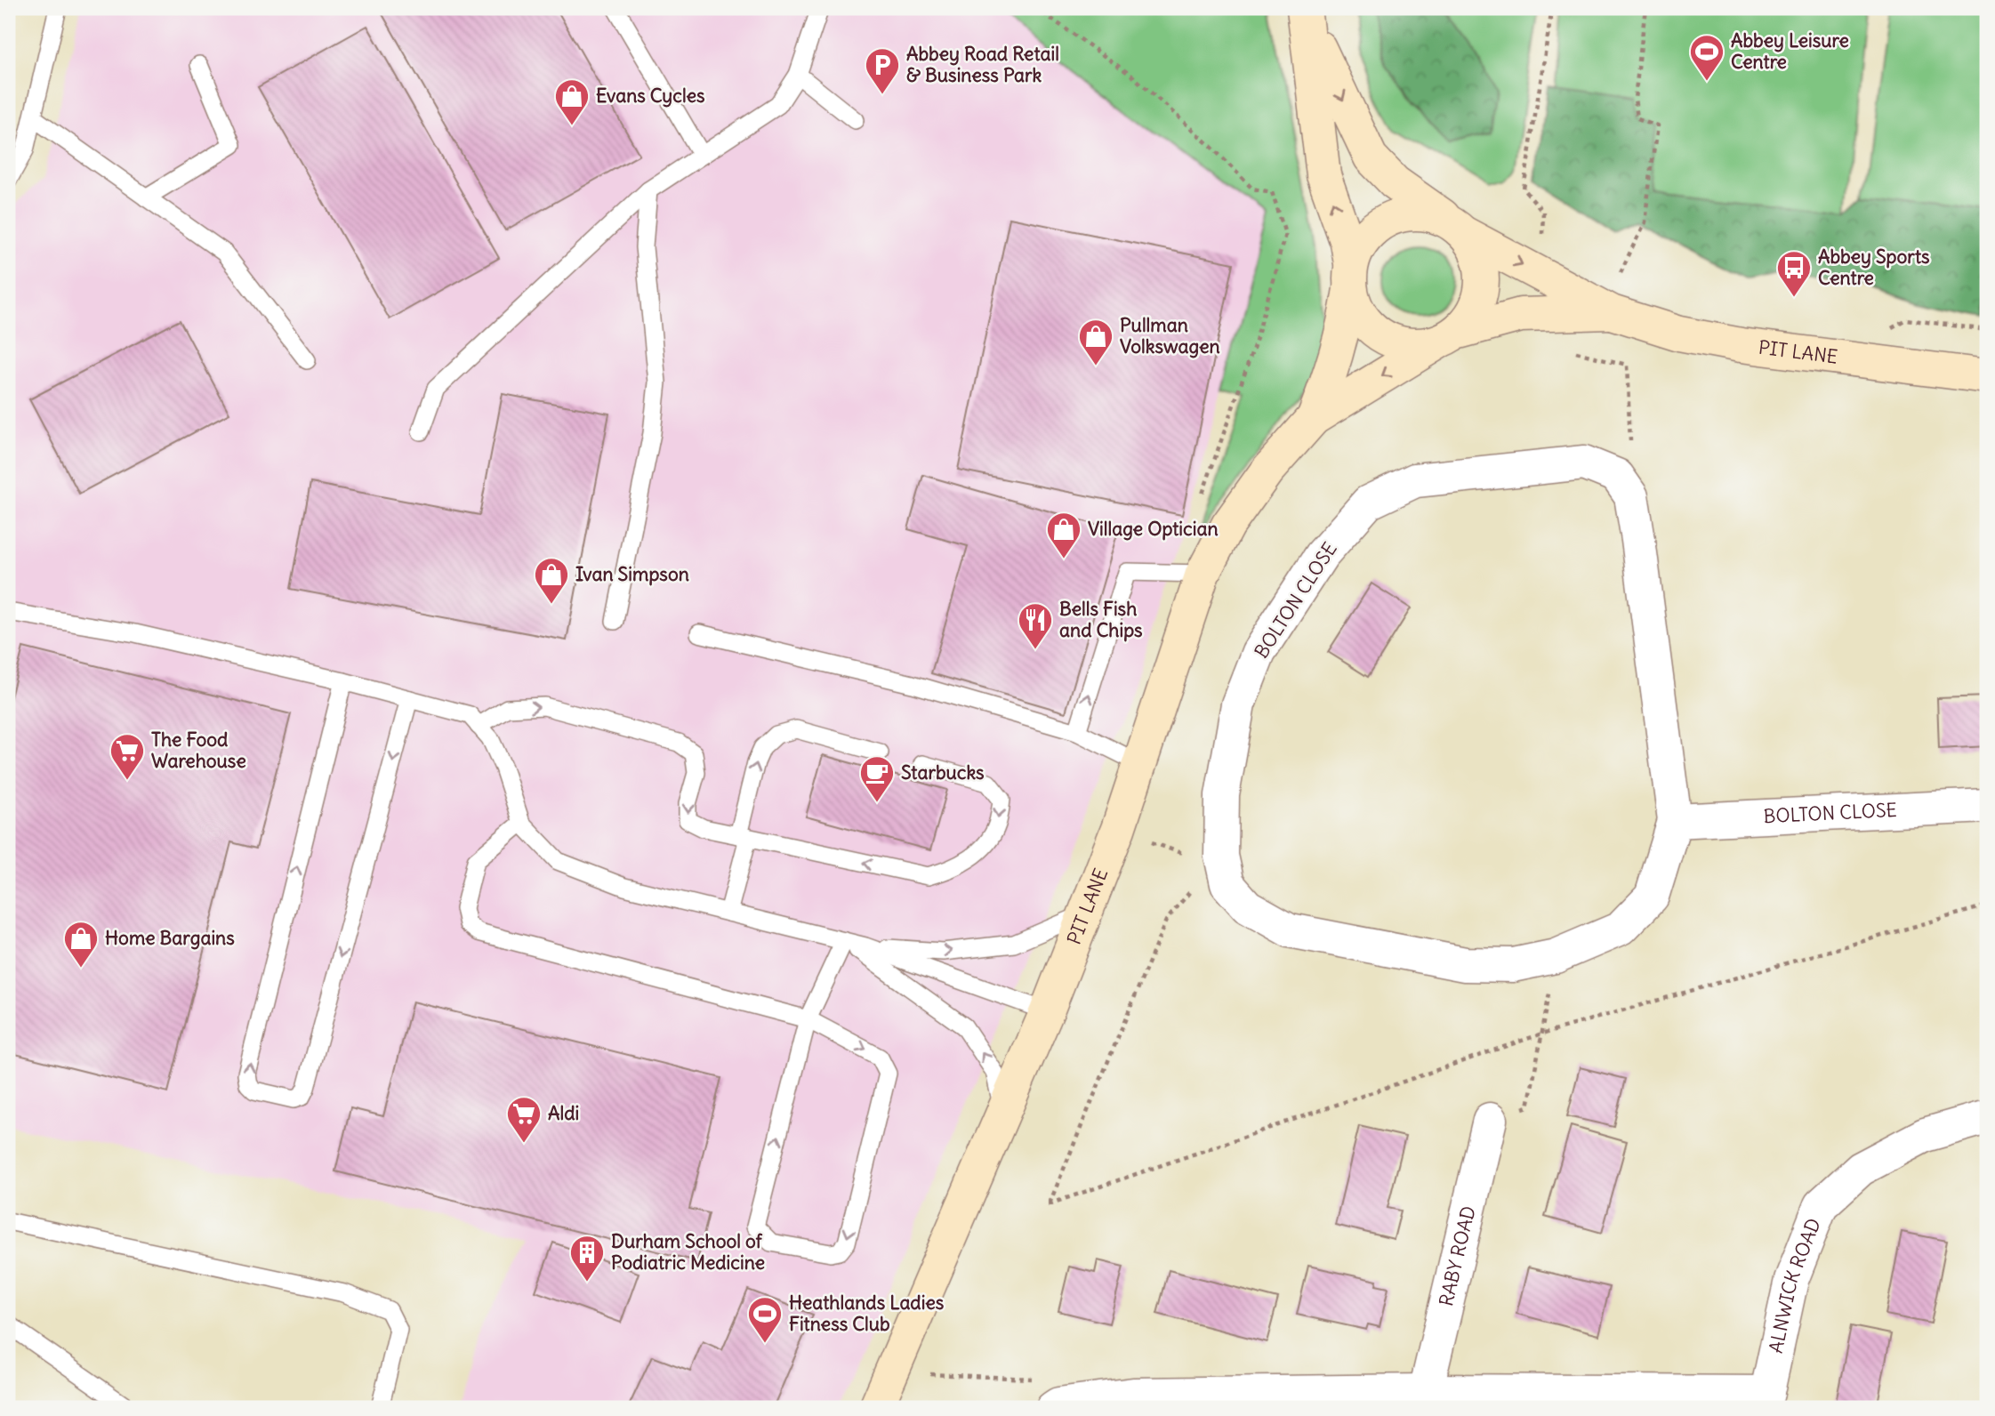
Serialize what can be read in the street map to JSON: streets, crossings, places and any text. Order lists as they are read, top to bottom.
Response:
{
  "streets": {
    "street": [
      "PIT LANE",
      "BOLTON CLOSE",
      "RABY ROAD",
      "ALNWICK ROAD"
    ]
  },
  "places": {
    "sports": ["Abbey Leisure Centre", "Heathlands Ladies Fitness Club"],
    "parking": ["Abbey Road Retail & Business Park"],
    "shop": [
      "Evans Cycles",
      "Pullman Volkswagen",
      "Village Optician",
      "Ivan Simpson",
      "Home Bargains"
    ],
    "bus stop": ["Abbey Sports Centre"],
    "restaurant": ["Bells Fish and Chips"],
    "supermarket": ["The Food Warehouse", "Aldi"],
    "cafe": ["Starbucks"],
    "building": ["Durham School of Podiatric Medicine"]
  }
}
